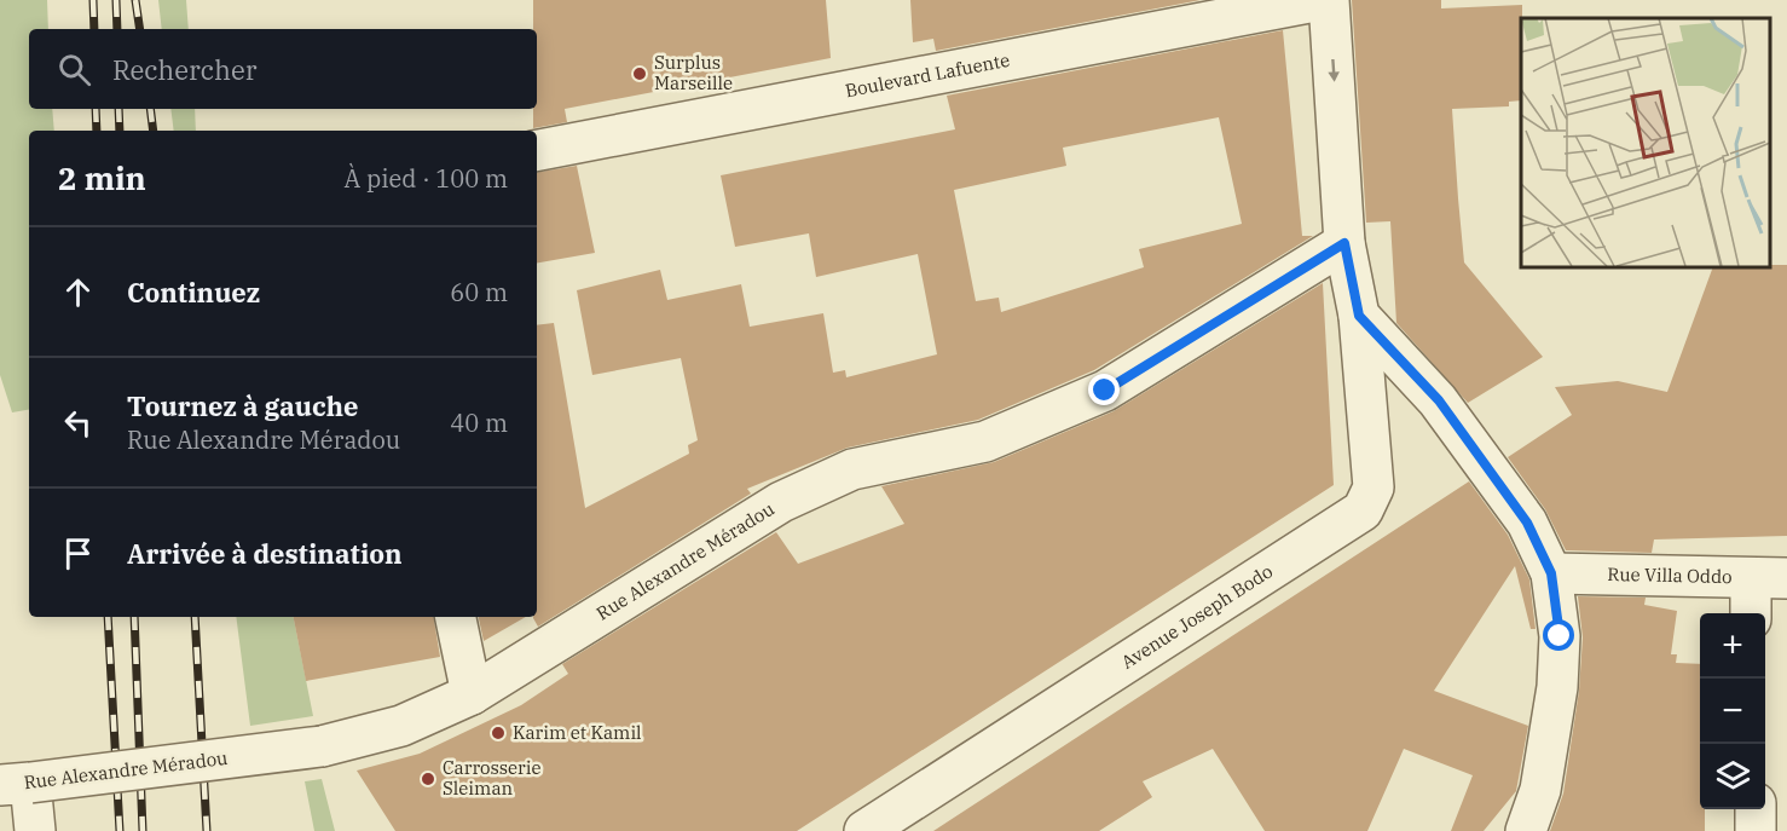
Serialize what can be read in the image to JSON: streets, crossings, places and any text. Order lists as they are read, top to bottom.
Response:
{
  "streets": {
    "street": [
      "Boulevard Lafuente",
      "Rue Alexandre Méradou",
      "Rue Villa Oddo",
      "Avenue Joseph Bodo"
    ]
  },
  "crossings": [
    ["Rue Alexandre Méradou", "Avenue Joseph Bodo"]
  ],
  "places": ["Surplus Marseille", "Karim et Kamil", "Carrosserie Sleiman"],
  "page": {
    "search": "Rechercher",
    "heading": ["2 min", "À pied · 100 m"],
    "list": [
      ["Continuez", "60 m"],
      ["Tournez à gauche", "Rue Alexandre Méradou", "40 m"],
      "Arrivée à destination"
    ],
    "map_buttons": ["+", "−"]
  }
}
